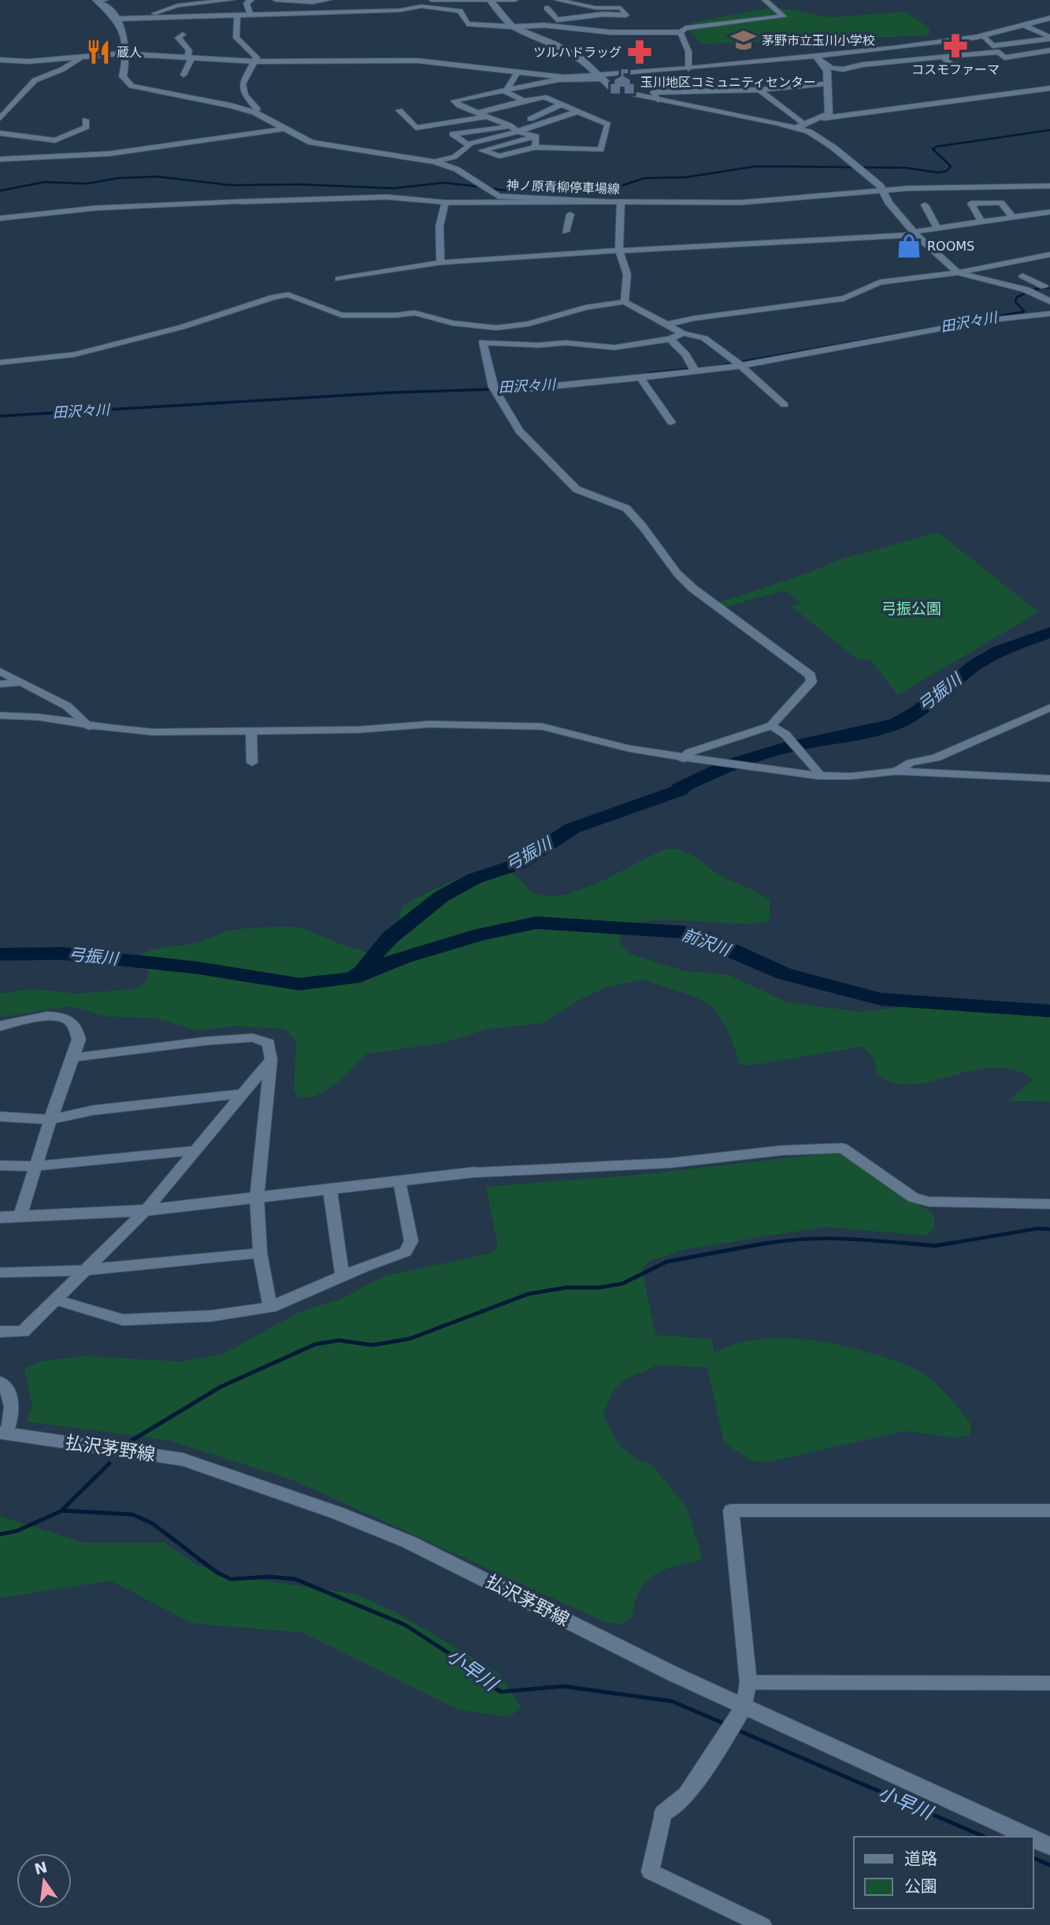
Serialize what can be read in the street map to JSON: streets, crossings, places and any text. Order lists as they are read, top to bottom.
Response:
{
  "streets": {
    "street": ["神ノ原青柳停車場線", "払沢茅野線"]
  },
  "water": [
    "田沢々川",
    "弓振川",
    "前沢川",
    "小早川"
  ],
  "parks": ["弓振公園"],
  "places": {
    "school or university": ["茅野市立玉川小学校"],
    "pharmacy": ["コスモファーマ", "ツルハドラッグ"],
    "restaurant": ["蔵人"],
    "public building": ["玉川地区コミュニティセンター"],
    "shop": ["ROOMS"]
  },
  "legend": ["道路", "公園"],
  "north": "top"
}
